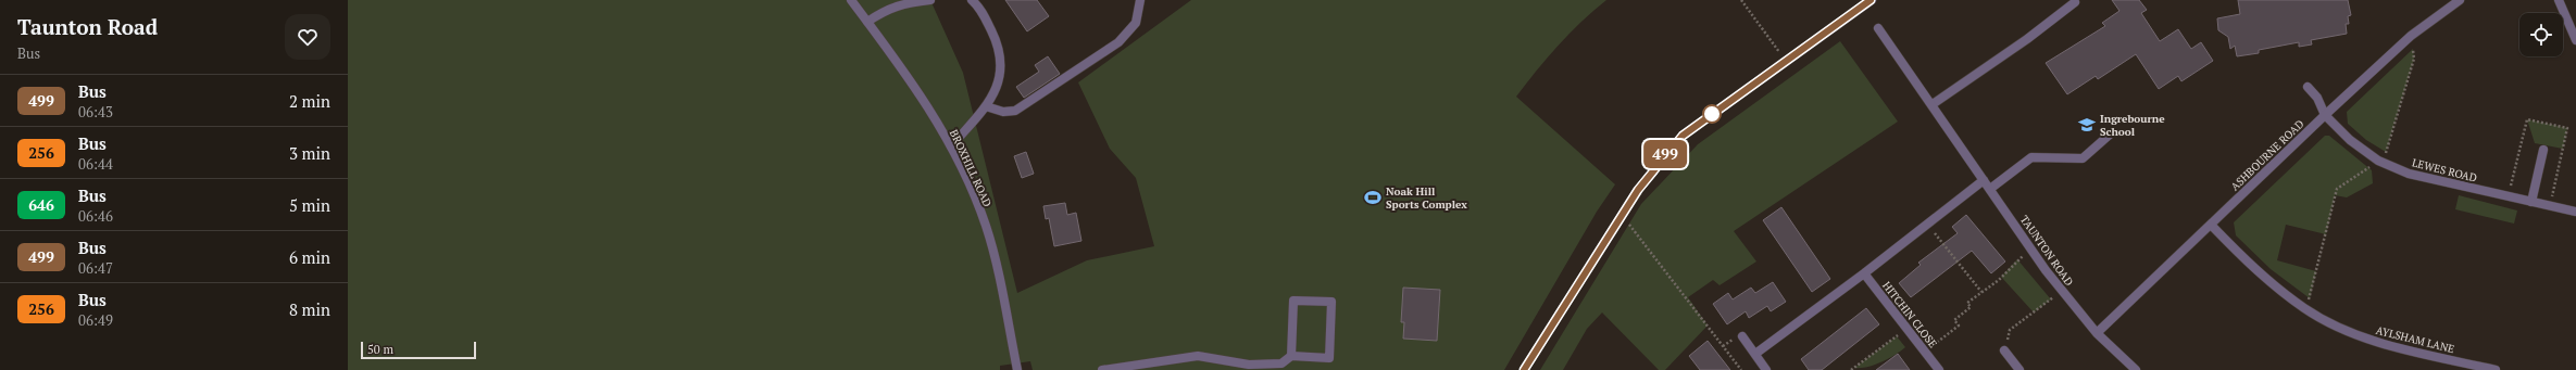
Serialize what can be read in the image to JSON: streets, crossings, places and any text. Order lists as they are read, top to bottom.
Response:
{
  "streets": {
    "street": [
      "ASHBOURNE ROAD",
      "BROXHILL ROAD",
      "LEWES ROAD",
      "TAUNTON ROAD",
      "HITCHIN CLOSE",
      "AYLSHAM LANE"
    ]
  },
  "crossings": [
    ["ASHBOURNE ROAD", "LEWES ROAD"],
    ["ASHBOURNE ROAD", "TAUNTON ROAD"],
    ["ASHBOURNE ROAD", "AYLSHAM LANE"]
  ],
  "places": {
    "school or university": ["Ingrebourne School"],
    "sports": ["Noak Hill Sports Complex"]
  },
  "lines": ["bus line 499"],
  "scale_bar": "50 m",
  "page": {
    "heading": ["Taunton Road", "Bus"],
    "on_map": "499",
    "list": [
      {
        "mark": "499",
        "name": "Bus",
        "note": "06:43",
        "value": "2 min"
      },
      {
        "mark": "256",
        "name": "Bus",
        "note": "06:44",
        "value": "3 min"
      },
      {
        "mark": "646",
        "name": "Bus",
        "note": "06:46",
        "value": "5 min"
      },
      {
        "mark": "499",
        "name": "Bus",
        "note": "06:47",
        "value": "6 min"
      },
      {
        "mark": "256",
        "name": "Bus",
        "note": "06:49",
        "value": "8 min"
      }
    ],
    "scale": "50 m"
  }
}
